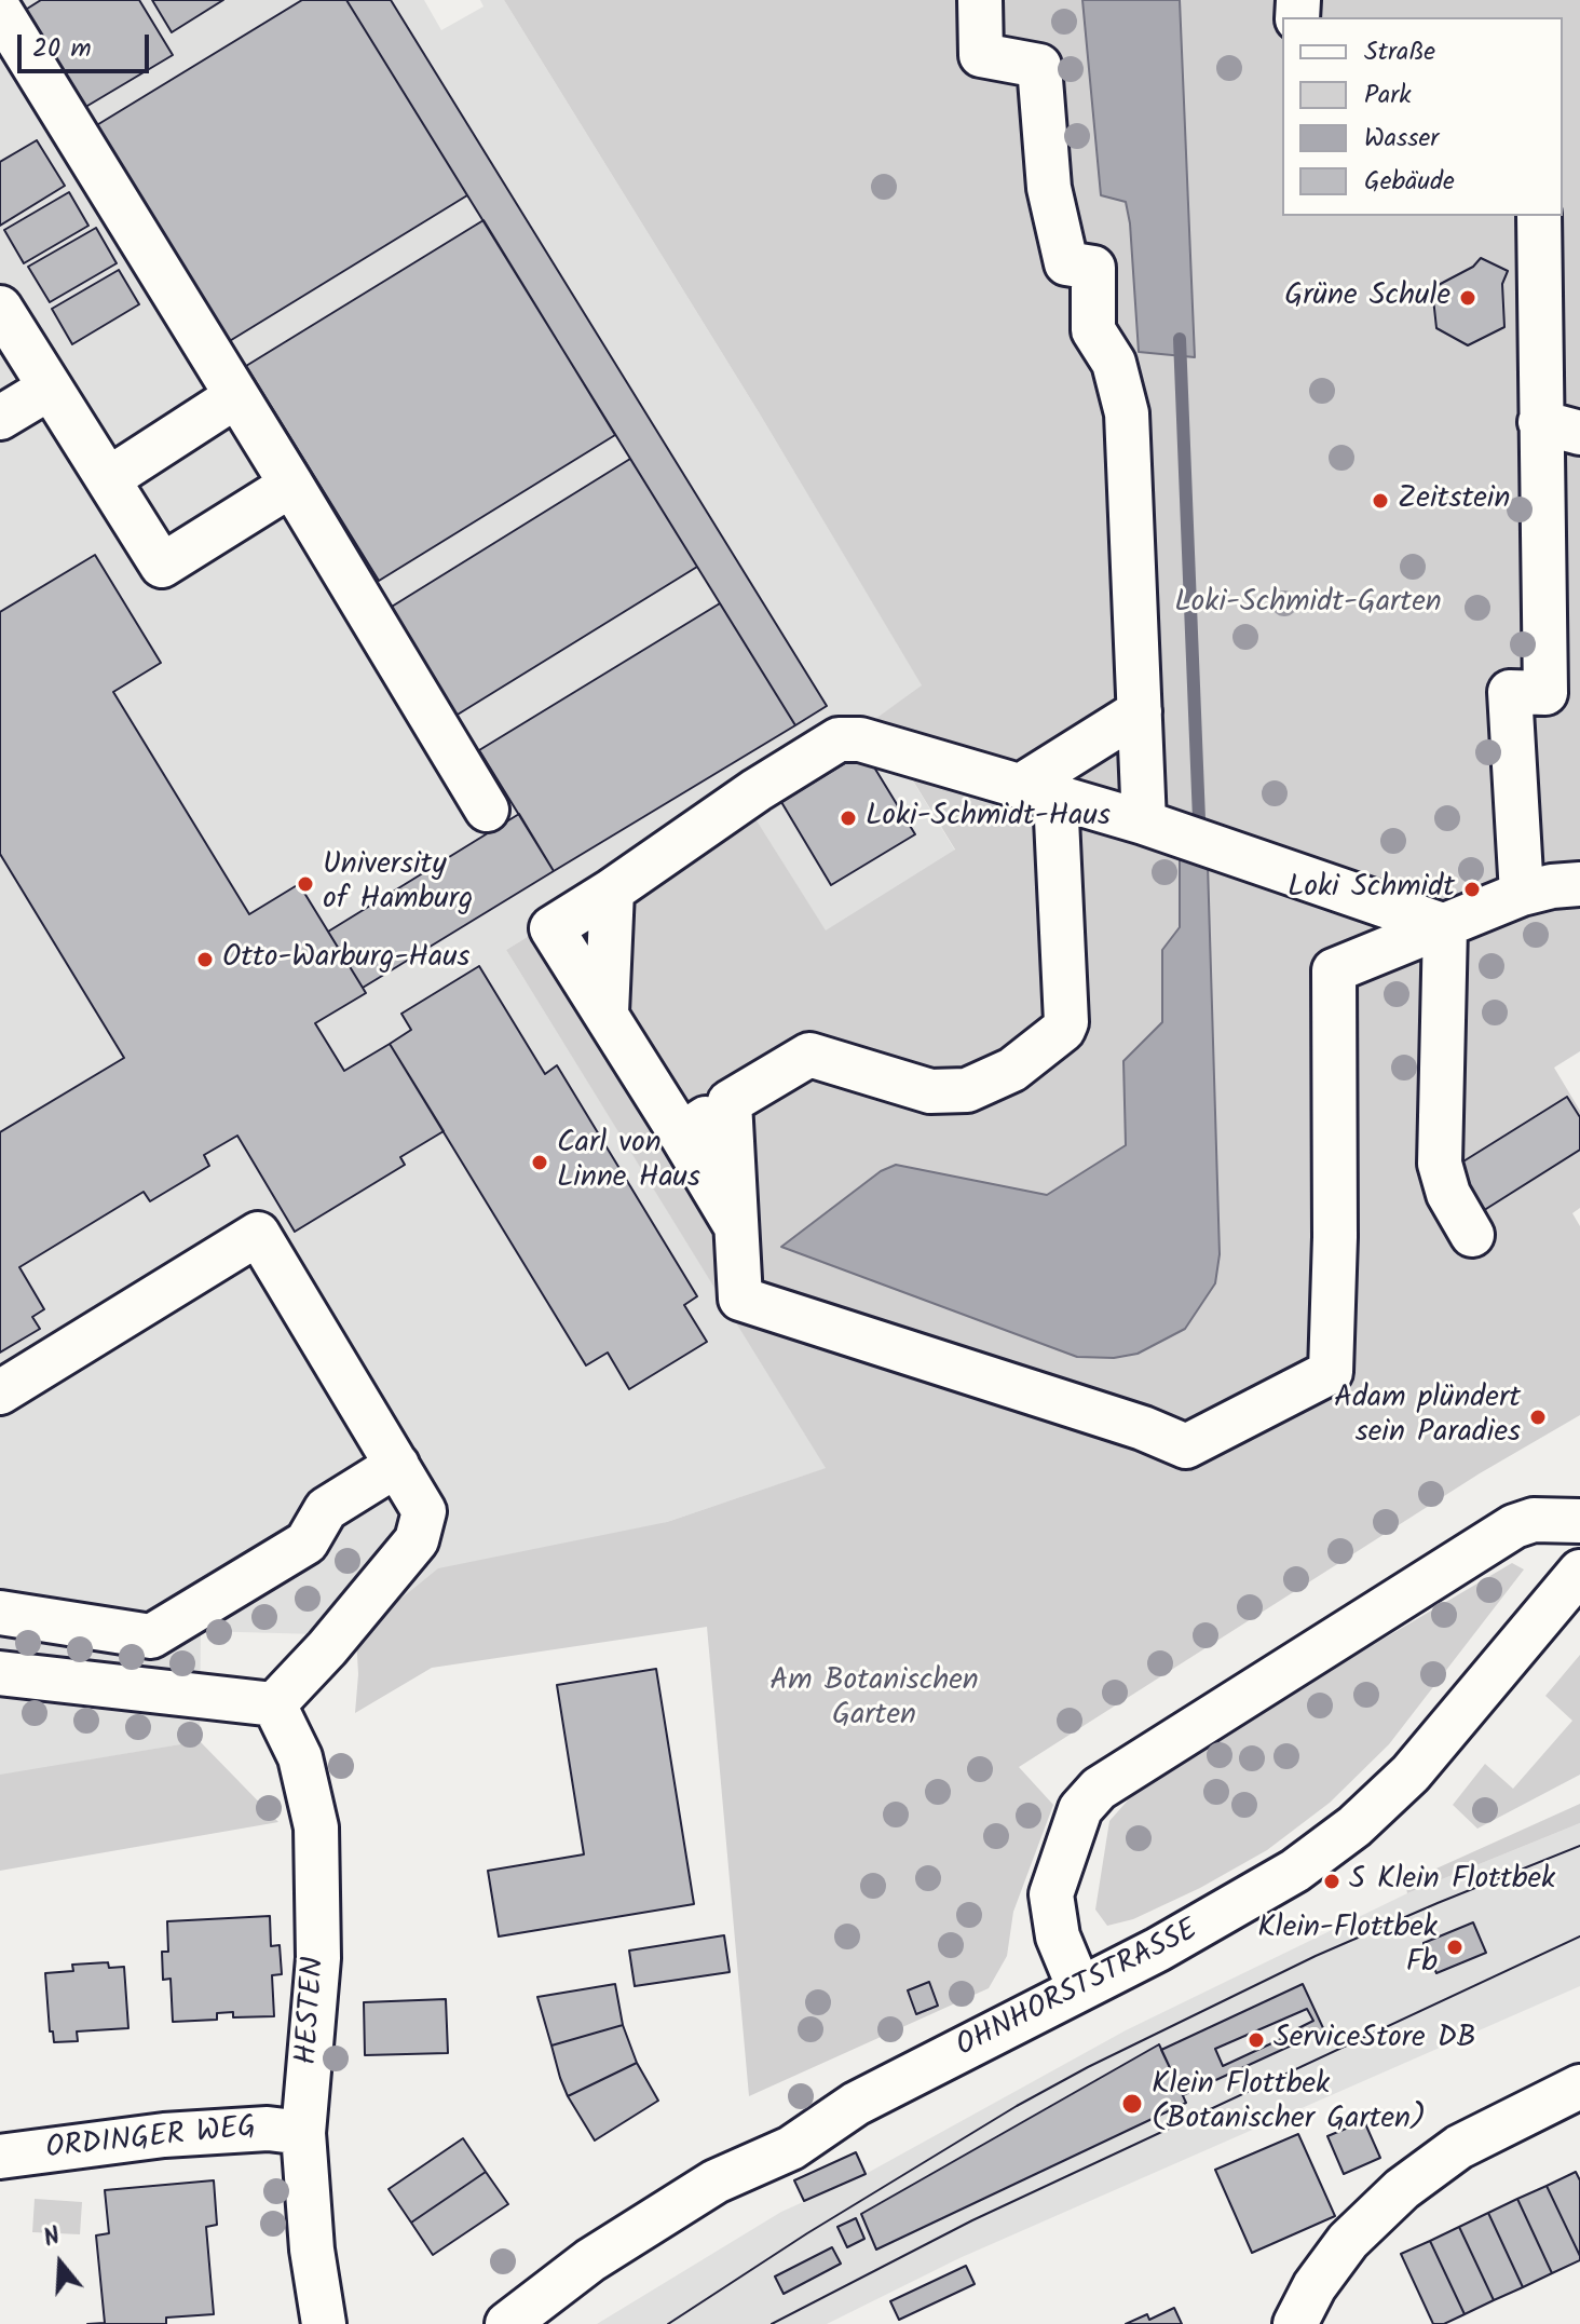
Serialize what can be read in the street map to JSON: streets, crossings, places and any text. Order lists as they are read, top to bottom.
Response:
{
  "streets": {
    "street": ["OHNHORSTSTRASSE", "HESTEN", "ORDINGER WEG"]
  },
  "crossings": [
    ["HESTEN", "ORDINGER WEG"]
  ],
  "parks": ["Loki-Schmidt-Garten", "Am Botanischen Garten"],
  "places": [
    "Grüne Schule",
    "Zeitstein",
    "Loki-Schmidt-Haus",
    "University of Hamburg",
    "Loki Schmidt",
    "Otto-Warburg-Haus",
    "Carl von Linne Haus",
    "Adam plündert sein Paradies",
    "S Klein Flottbek",
    "Klein-Flottbek Fb",
    "ServiceStore DB",
    "Klein Flottbek (Botanischer Garten)"
  ],
  "legend": [
    "Straße",
    "Park",
    "Wasser",
    "Gebäude"
  ],
  "scale_bar": "20 m",
  "north": "top"
}
